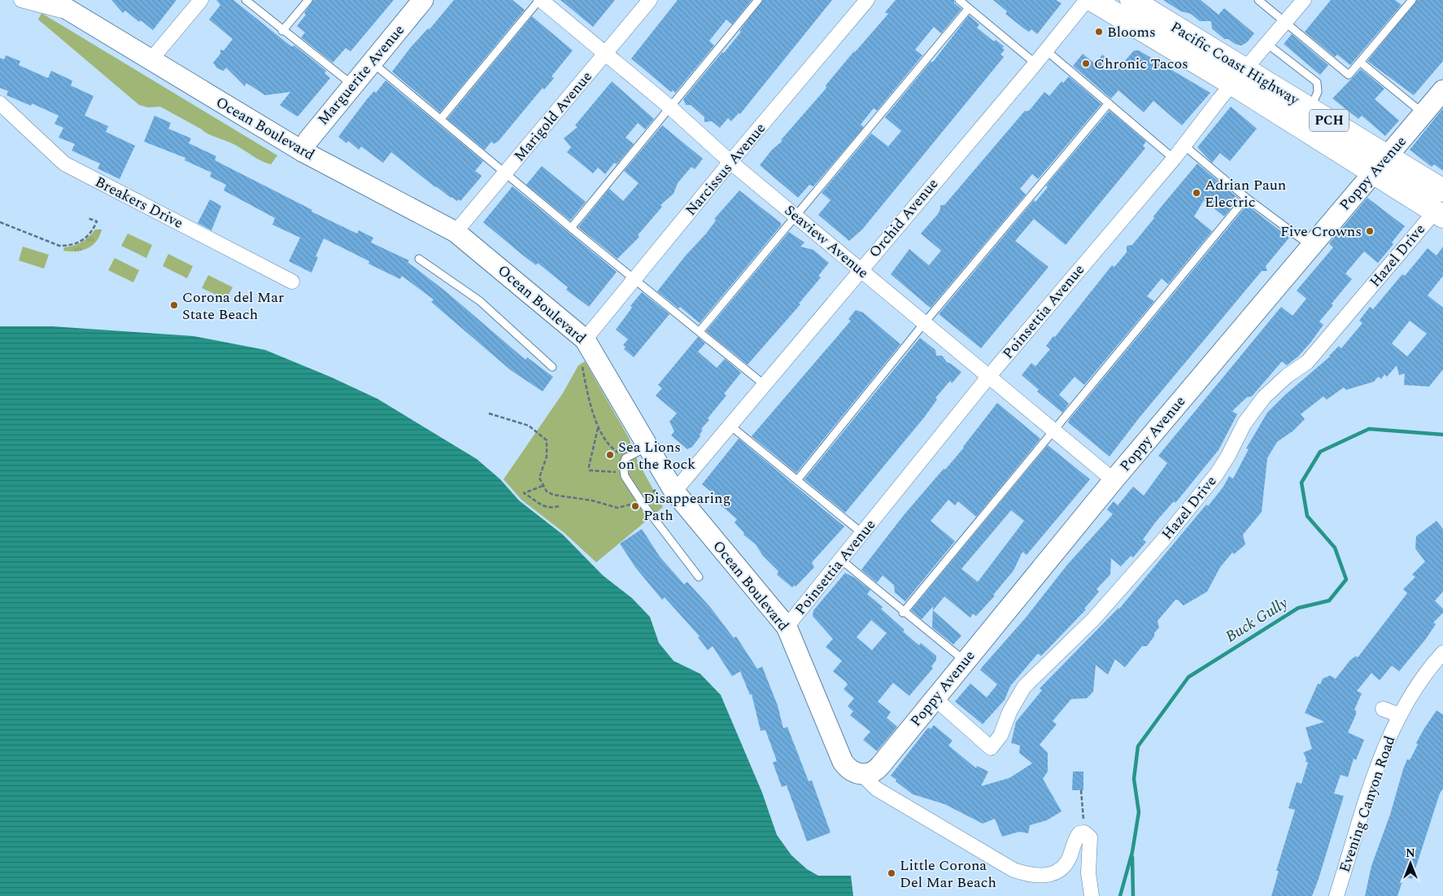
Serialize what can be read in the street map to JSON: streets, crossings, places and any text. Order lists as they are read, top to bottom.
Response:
{
  "streets": {
    "highway": ["Pacific Coast Highway", "PCH"],
    "street": [
      "Marguerite Avenue",
      "Marigold Avenue",
      "Ocean Boulevard",
      "Narcissus Avenue",
      "Poppy Avenue",
      "Breakers Drive",
      "Orchid Avenue",
      "Seaview Avenue",
      "Hazel Drive",
      "Poinsettia Avenue",
      "Evening Canyon Road"
    ]
  },
  "crossings": [
    ["Pacific Coast Highway", "Poppy Avenue"],
    ["Pacific Coast Highway", "Hazel Drive"],
    ["Pacific Coast Highway", "Poinsettia Avenue"],
    ["Marguerite Avenue", "Ocean Boulevard"],
    ["Marigold Avenue", "Ocean Boulevard"],
    ["Marigold Avenue", "Seaview Avenue"],
    ["Ocean Boulevard", "Narcissus Avenue"],
    ["Ocean Boulevard", "Poppy Avenue"],
    ["Ocean Boulevard", "Orchid Avenue"],
    ["Ocean Boulevard", "Poinsettia Avenue"],
    ["Narcissus Avenue", "Seaview Avenue"],
    ["Poppy Avenue", "Seaview Avenue"],
    ["Poppy Avenue", "Hazel Drive"],
    ["Orchid Avenue", "Seaview Avenue"],
    ["Seaview Avenue", "Poinsettia Avenue"]
  ],
  "water": ["Buck Gully"],
  "places": [
    "Blooms",
    "Chronic Tacos",
    "Adrian Paun Electric",
    "Five Crowns",
    "Corona del Mar State Beach",
    "Sea Lions on the Rock",
    "Disappearing Path",
    "Little Corona Del Mar Beach"
  ],
  "north": "top"
}
